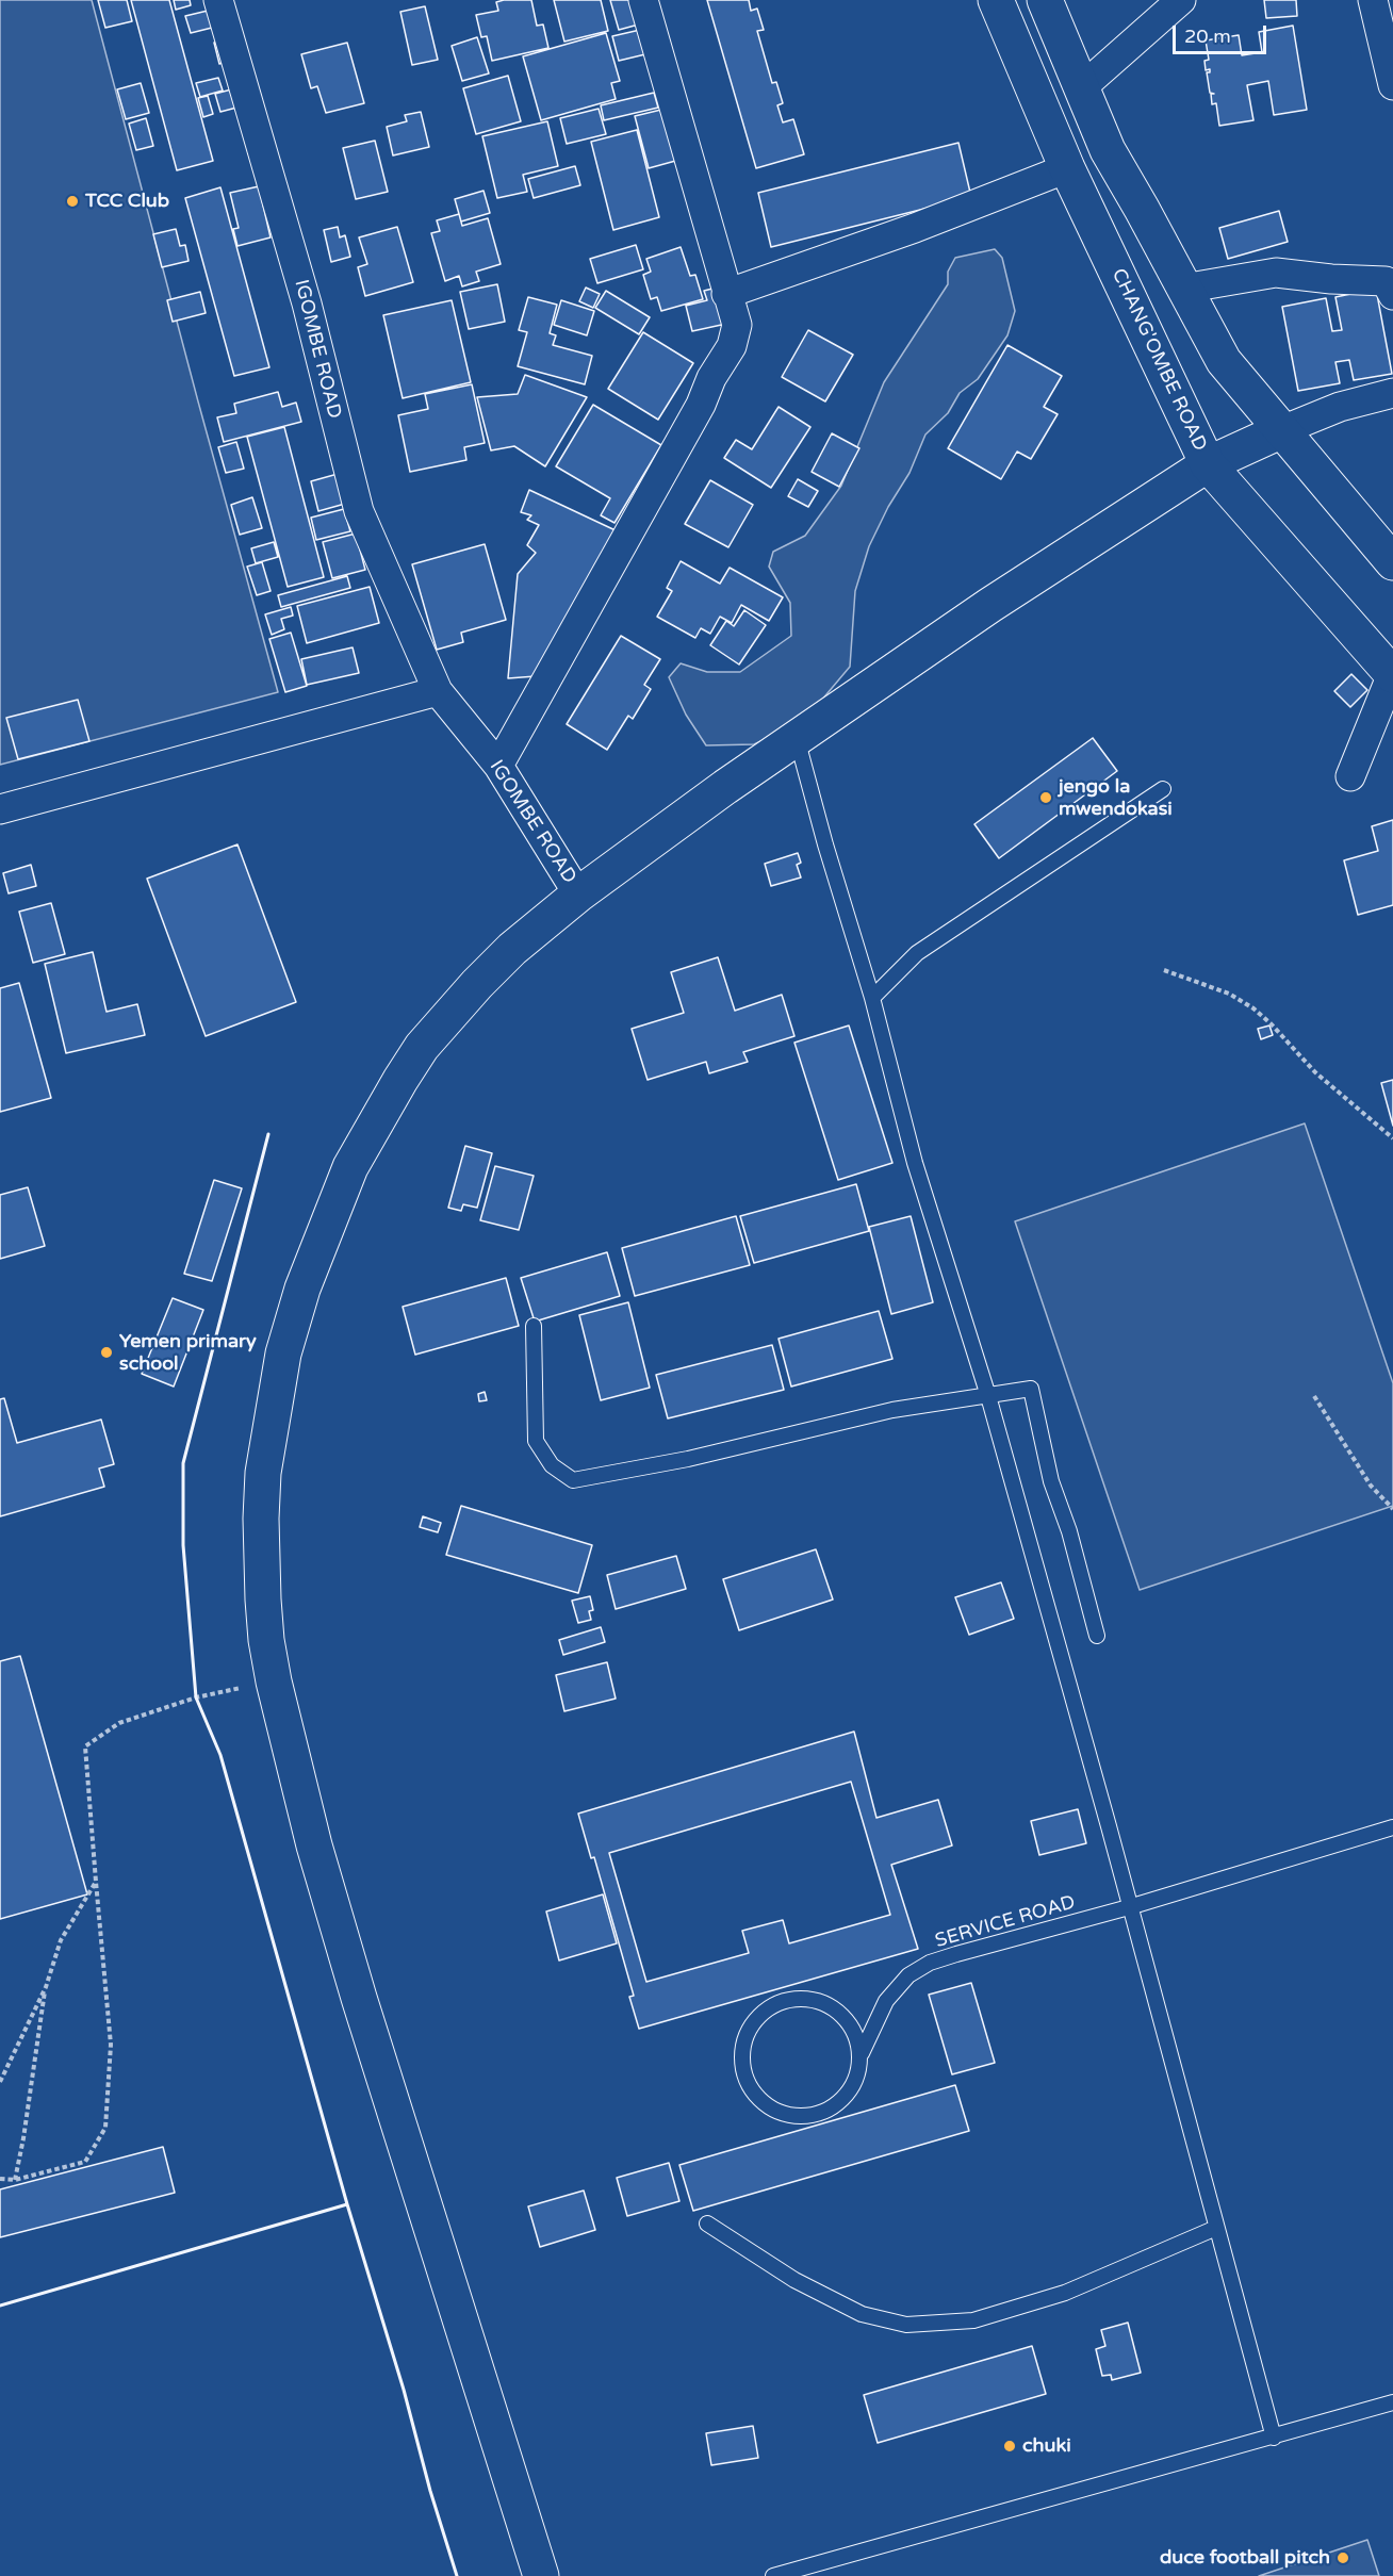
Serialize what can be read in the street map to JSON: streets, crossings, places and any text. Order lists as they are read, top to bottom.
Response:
{
  "streets": {
    "street": ["IGOMBE ROAD", "CHANG'OMBE ROAD"],
    "lane": ["SERVICE ROAD"]
  },
  "places": [
    "TCC Club",
    "jengo la mwendokasi",
    "Yemen primary school",
    "chuki",
    "duce football pitch"
  ],
  "scale_bar": "20 m"
}
